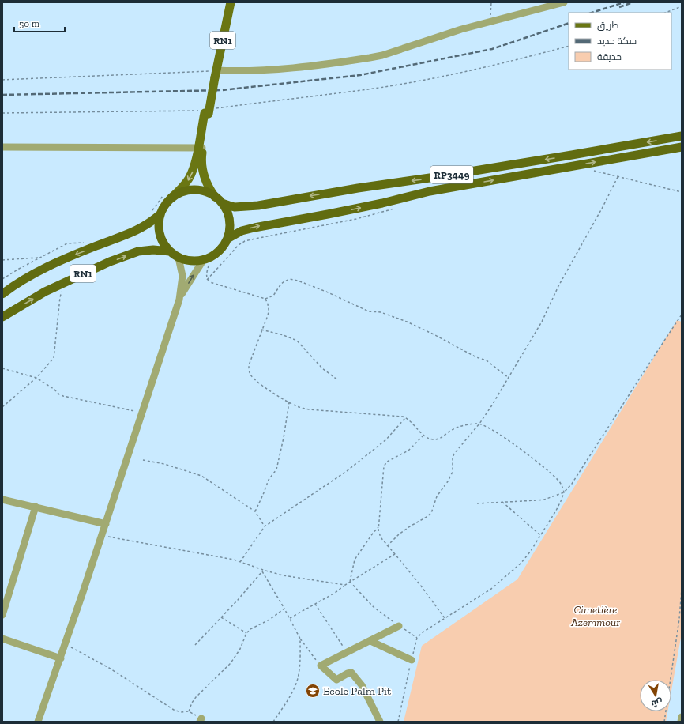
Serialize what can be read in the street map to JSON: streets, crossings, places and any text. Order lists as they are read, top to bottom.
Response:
{
  "streets": {
    "highway": ["RN1", "RP3449"]
  },
  "crossings": [
    ["RN1", "RP3449"]
  ],
  "parks": ["Cimetière Azemmour"],
  "places": {
    "school or university": ["Ecole Palm Pit"]
  },
  "legend": ["طريق", "سكة حديد", "حديقة"],
  "scale_bar": "50 m",
  "north": "bottom"
}
